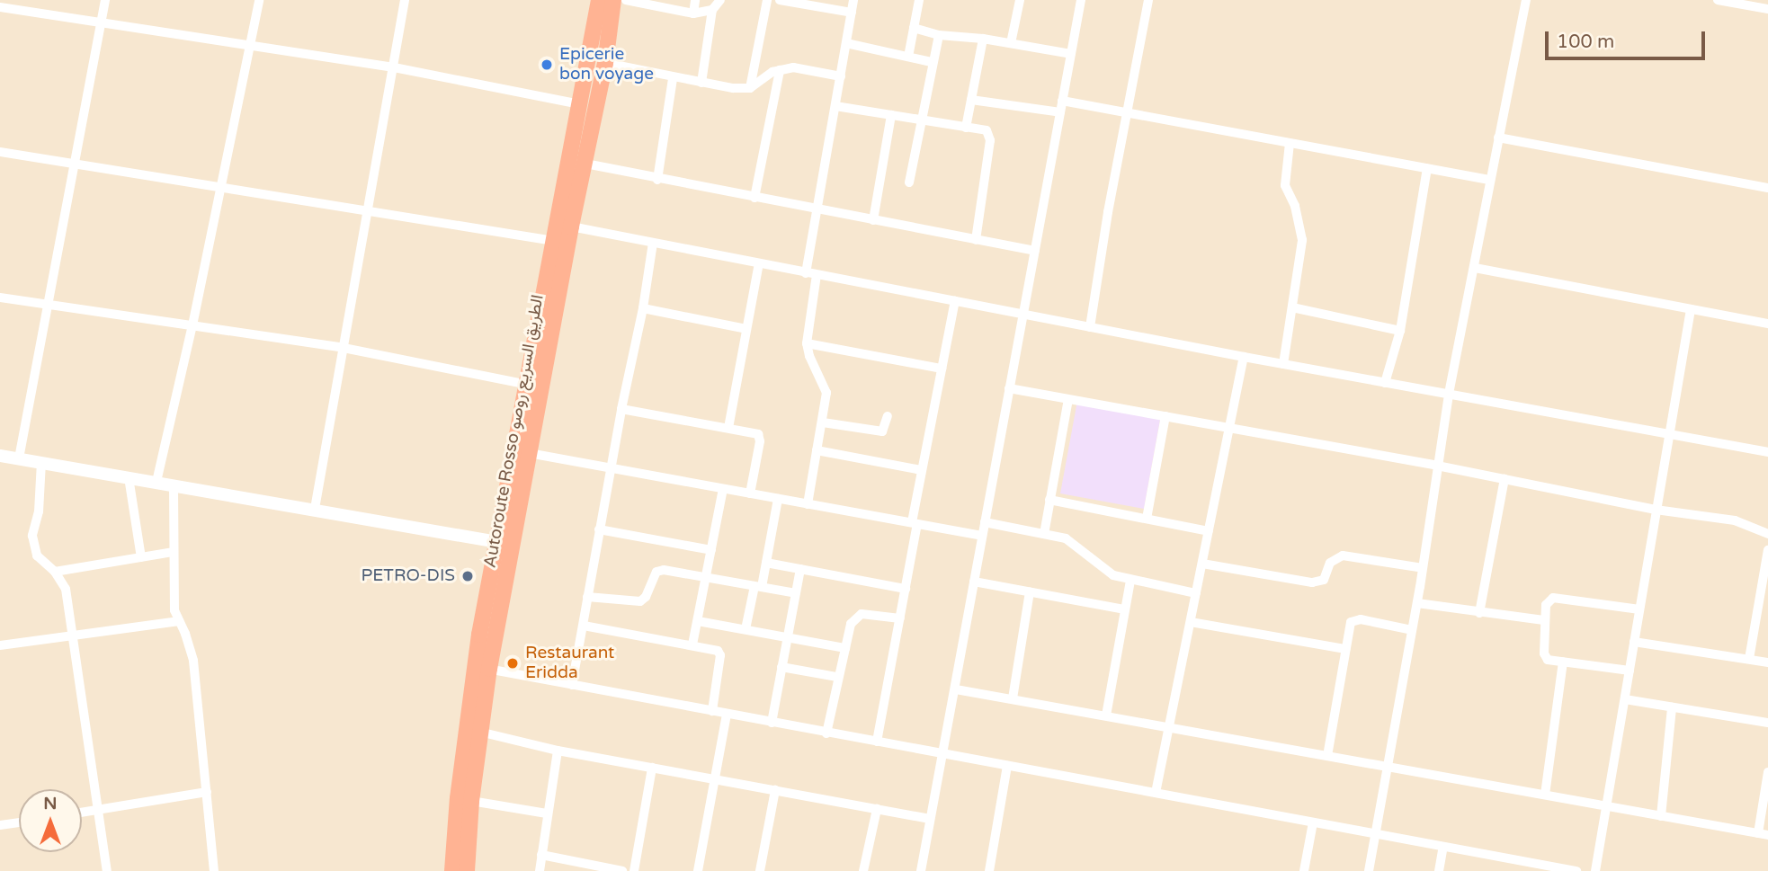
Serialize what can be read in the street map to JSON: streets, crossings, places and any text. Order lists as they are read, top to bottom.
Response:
{
  "streets": {
    "highway": ["Autoroute Rosso الطريق السريع روصو"]
  },
  "places": ["Epicerie bon voyage", "PETRO-DIS", "Restaurant Eridda"],
  "scale_bar": "100 m",
  "north": "top"
}
